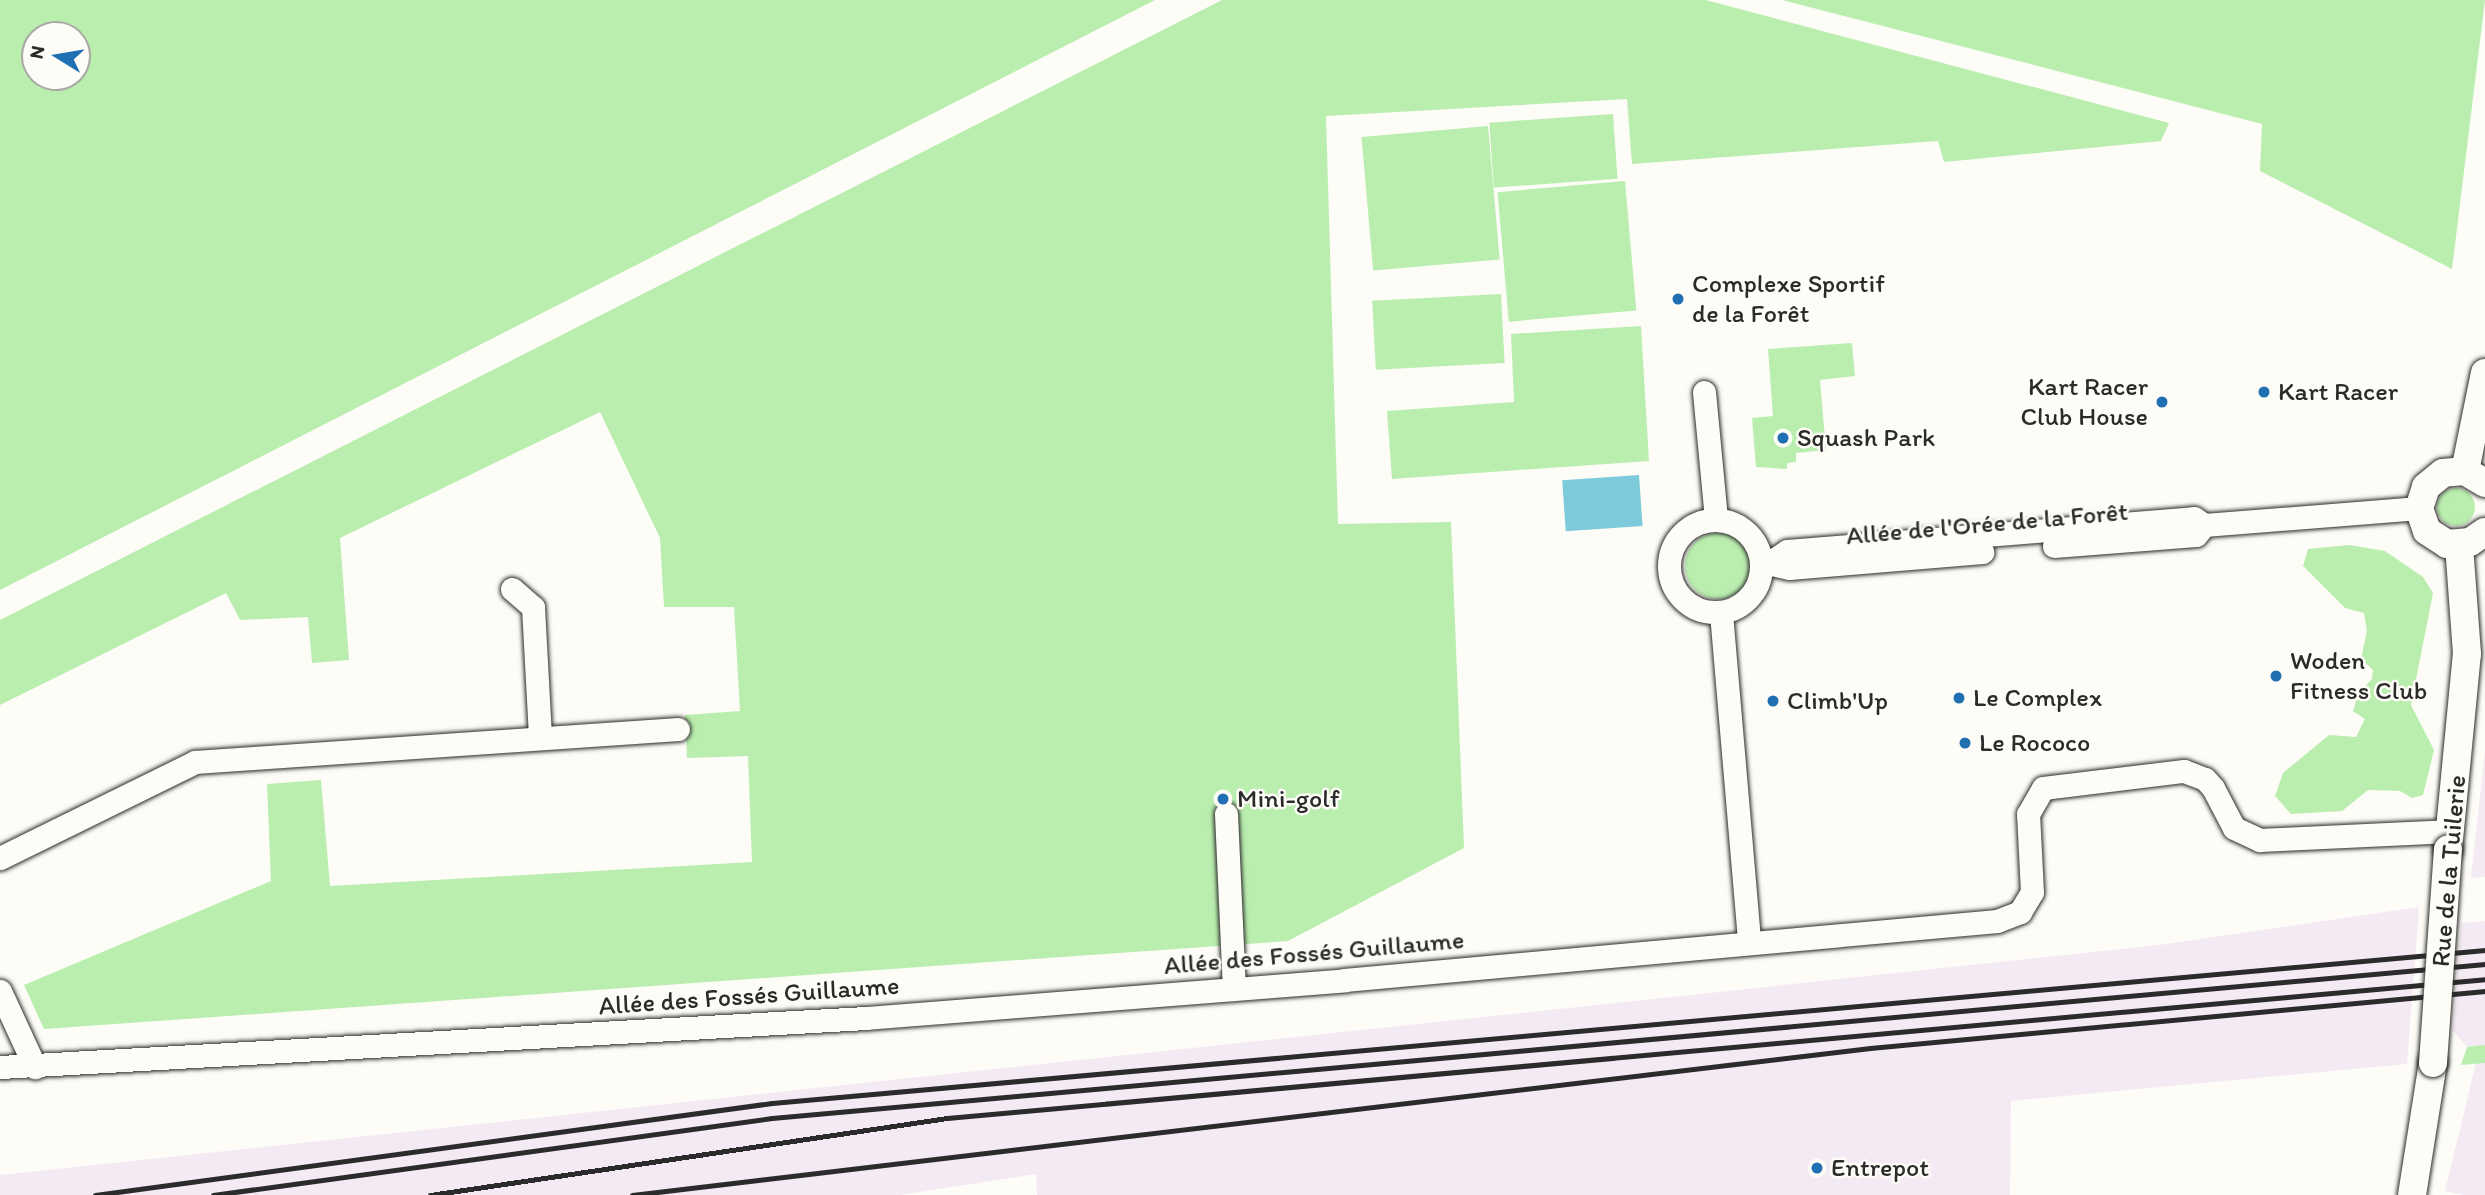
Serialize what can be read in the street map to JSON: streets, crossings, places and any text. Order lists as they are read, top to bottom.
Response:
{
  "streets": {
    "street": ["Allée de l'Orée de la Forêt", "Rue de la Tuilerie", "Allée des Fossés Guillaume"]
  },
  "crossings": [
    ["Rue de la Tuilerie", "Allée des Fossés Guillaume"]
  ],
  "places": [
    "Complexe Sportif de la Forêt",
    "Kart Racer",
    "Kart Racer Club House",
    "Squash Park",
    "Woden Fitness Club",
    "Le Complex",
    "Climb'Up",
    "Le Rococo",
    "Mini-golf",
    "Entrepot"
  ],
  "north": "left"
}
